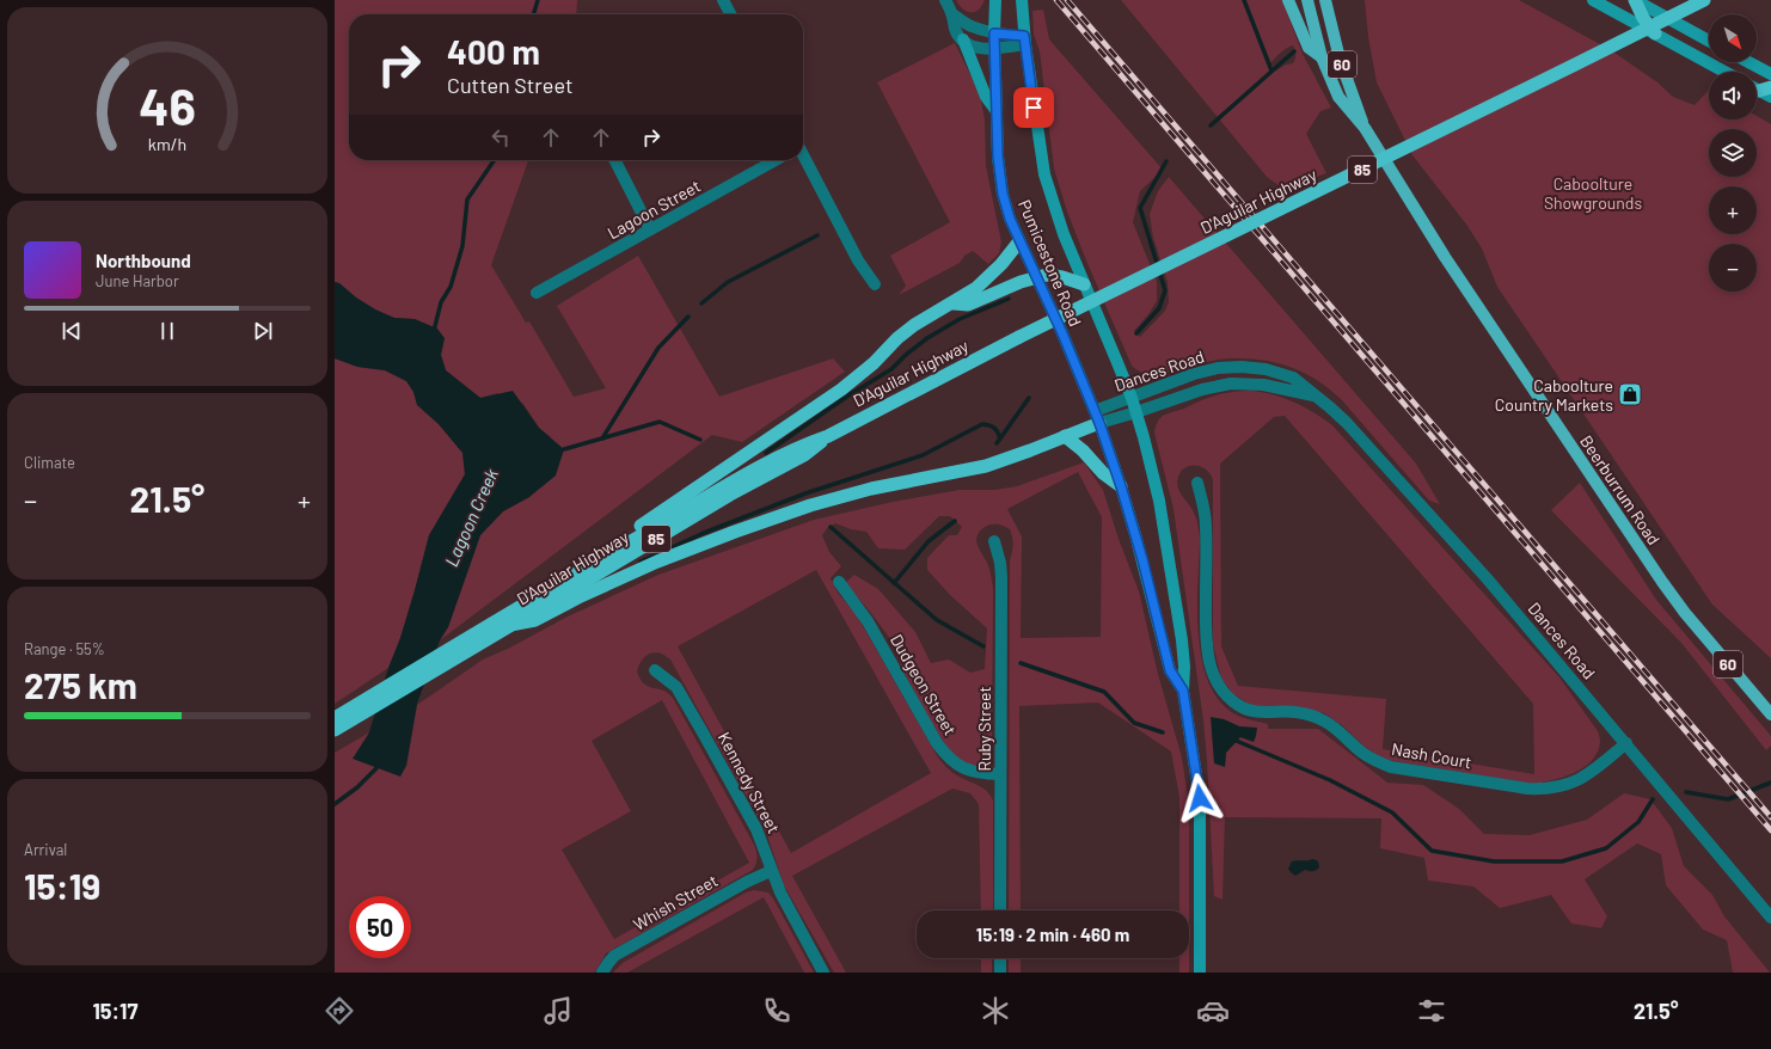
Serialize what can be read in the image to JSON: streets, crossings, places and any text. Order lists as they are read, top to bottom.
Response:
{
  "streets": {
    "highway": ["85", "D'Aguilar Highway"],
    "main road": ["60", "Pumicestone Road", "Beerburrum Road"],
    "street": [
      "Lagoon Street",
      "Dances Road",
      "Dudgeon Street",
      "Ruby Street",
      "Nash Court",
      "Kennedy Street",
      "Whish Street"
    ]
  },
  "crossings": [
    ["60", "Beerburrum Road"],
    ["Pumicestone Road", "Dances Road"],
    ["Dances Road", "Nash Court"],
    ["Dudgeon Street", "Ruby Street"],
    ["Kennedy Street", "Whish Street"]
  ],
  "water": ["Lagoon Creek"],
  "parks": ["Caboolture Showgrounds"],
  "places": {
    "shop": ["Caboolture Country Markets"]
  },
  "north": "bottom right",
  "page": {
    "map_buttons": ["+", "−"],
    "turn": ["400 m", "Cutten Street"],
    "song": ["Northbound", "June Harbor"],
    "tile": [
      "Climate",
      ["Range · 55%", "275 km"],
      ["Arrival", "15:19"]
    ],
    "heat": ["−", "21.5°", "+"],
    "limit": "50",
    "trip": "15:19 · 2 min · 460 m",
    "tabs": ["15:17", "21.5°"],
    "gauge": ["46", "km/h"]
  }
}
